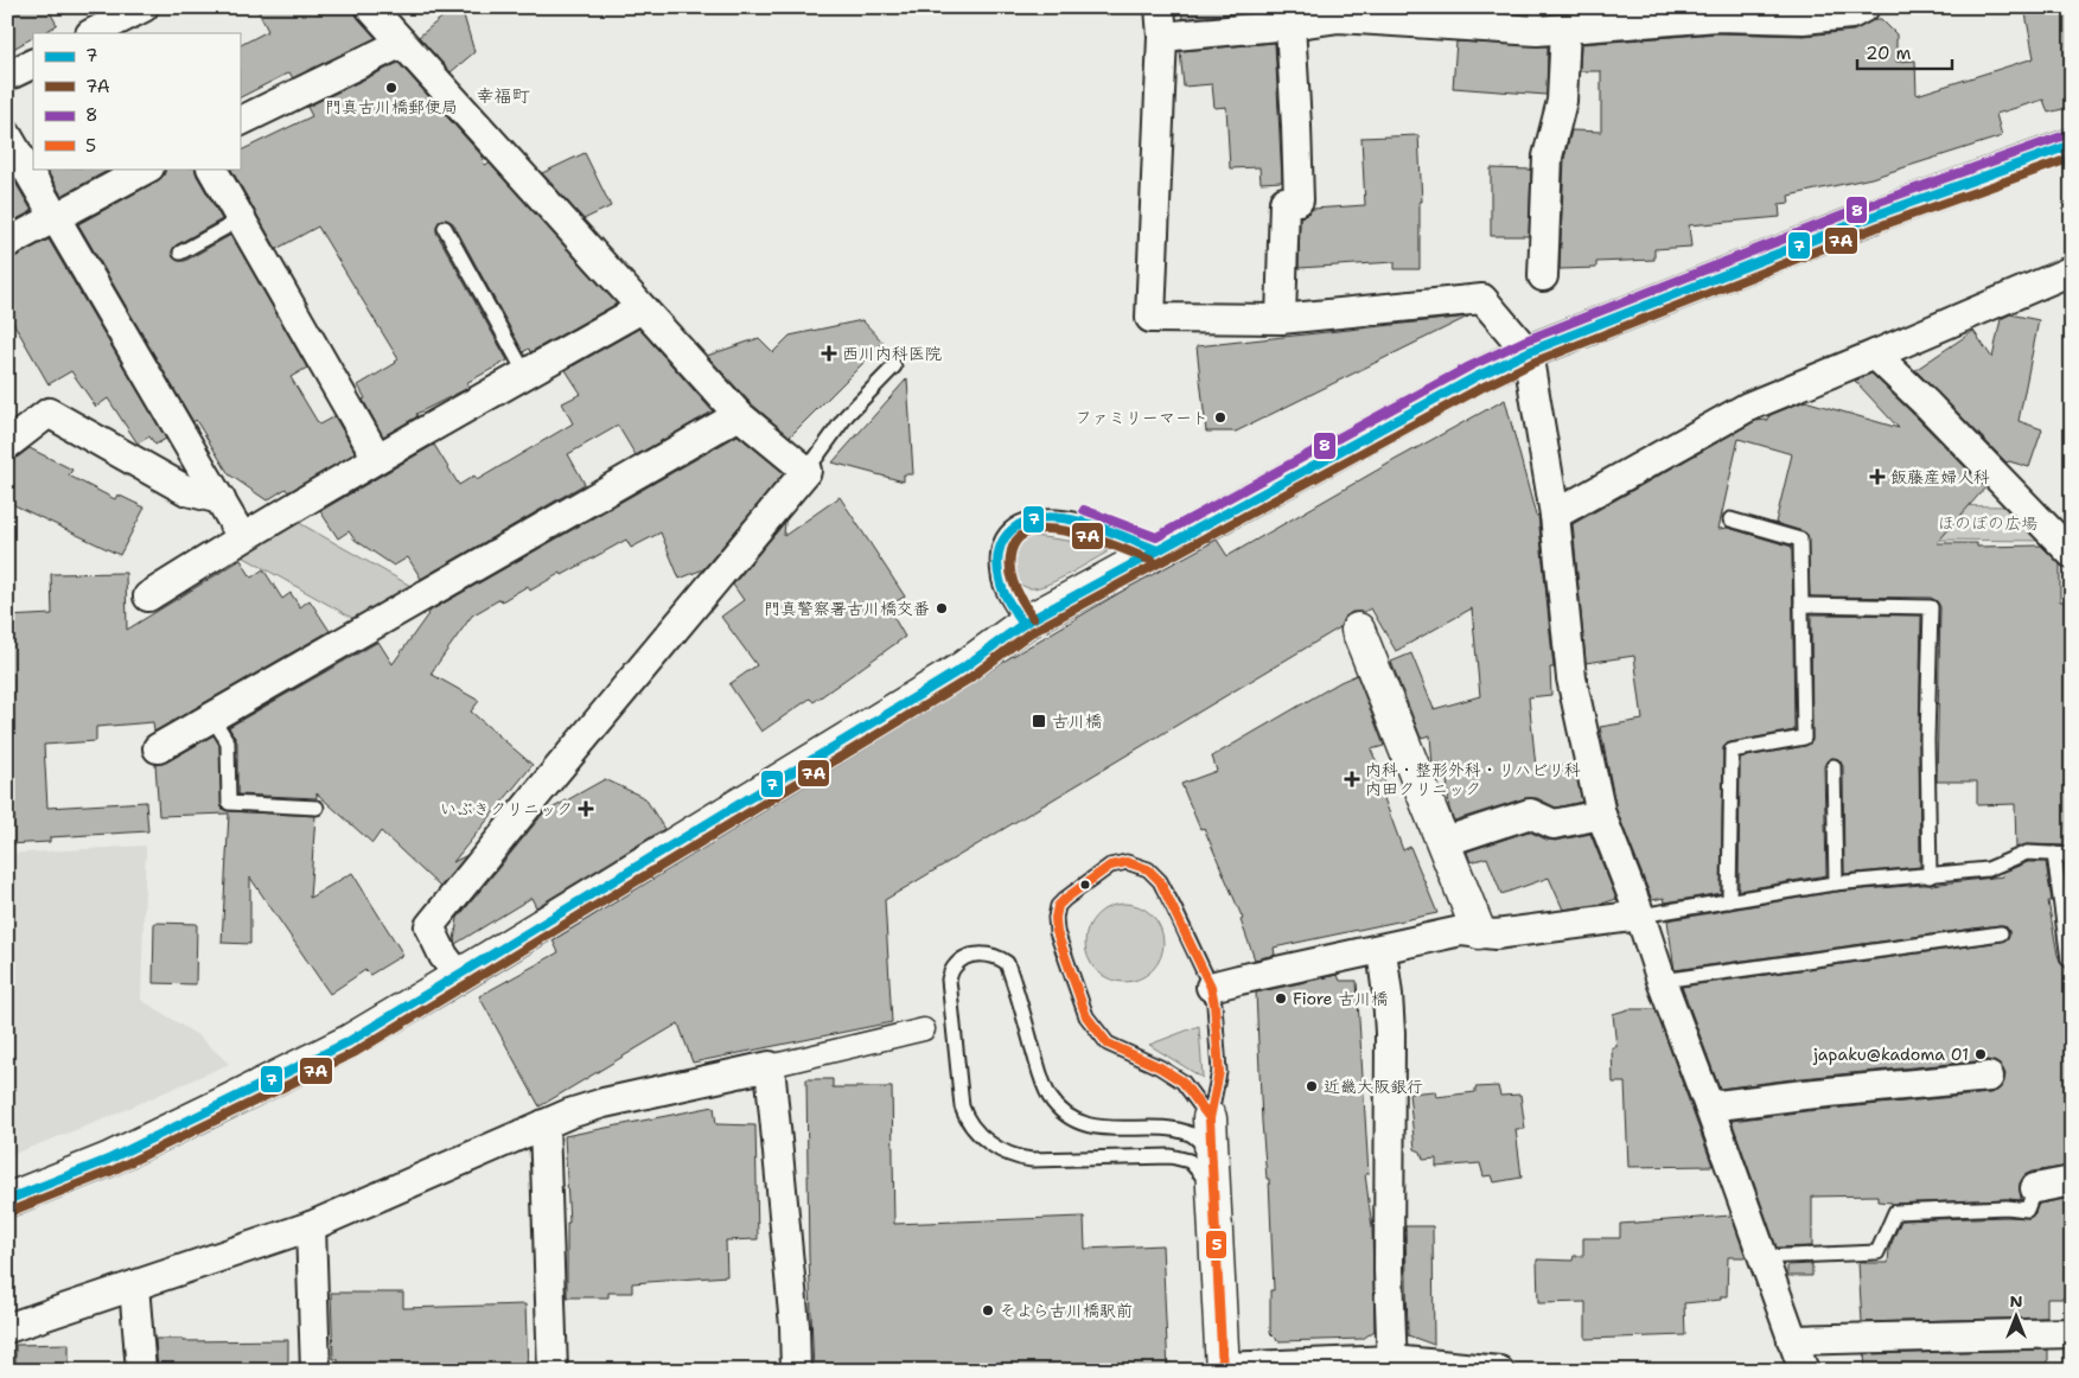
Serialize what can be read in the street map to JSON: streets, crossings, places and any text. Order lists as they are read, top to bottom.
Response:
{
  "districts": ["幸福町"],
  "parks": ["ほのぼの広場"],
  "places": {
    "other": [
      "門真古川橋郵便局",
      "ファミリーマート",
      "門真警察署古川橋交番",
      "Fiore 古川橋",
      "japaku@kadoma 01",
      "近畿大阪銀行",
      "そよら古川橋駅前"
    ],
    "health": [
      "西川内科医院",
      "飯藤産婦人科",
      "内科・整形外科・リハビリ科 内田クリニック",
      "いぶきクリニック"
    ],
    "transit": ["古川橋"]
  },
  "lines": [
    "transit line 8",
    "transit line 7",
    "transit line 7A",
    "transit line 5"
  ],
  "legend": [
    "7",
    "7A",
    "8",
    "5"
  ],
  "scale_bar": "20 m",
  "north": "top"
}
